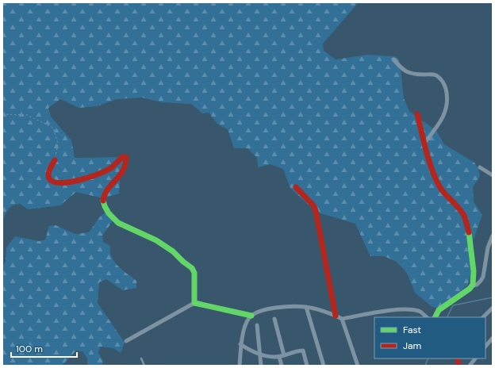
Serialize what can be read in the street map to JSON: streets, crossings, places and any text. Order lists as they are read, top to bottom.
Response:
{
  "legend": ["Fast", "Jam"],
  "scale_bar": "100 m"
}
